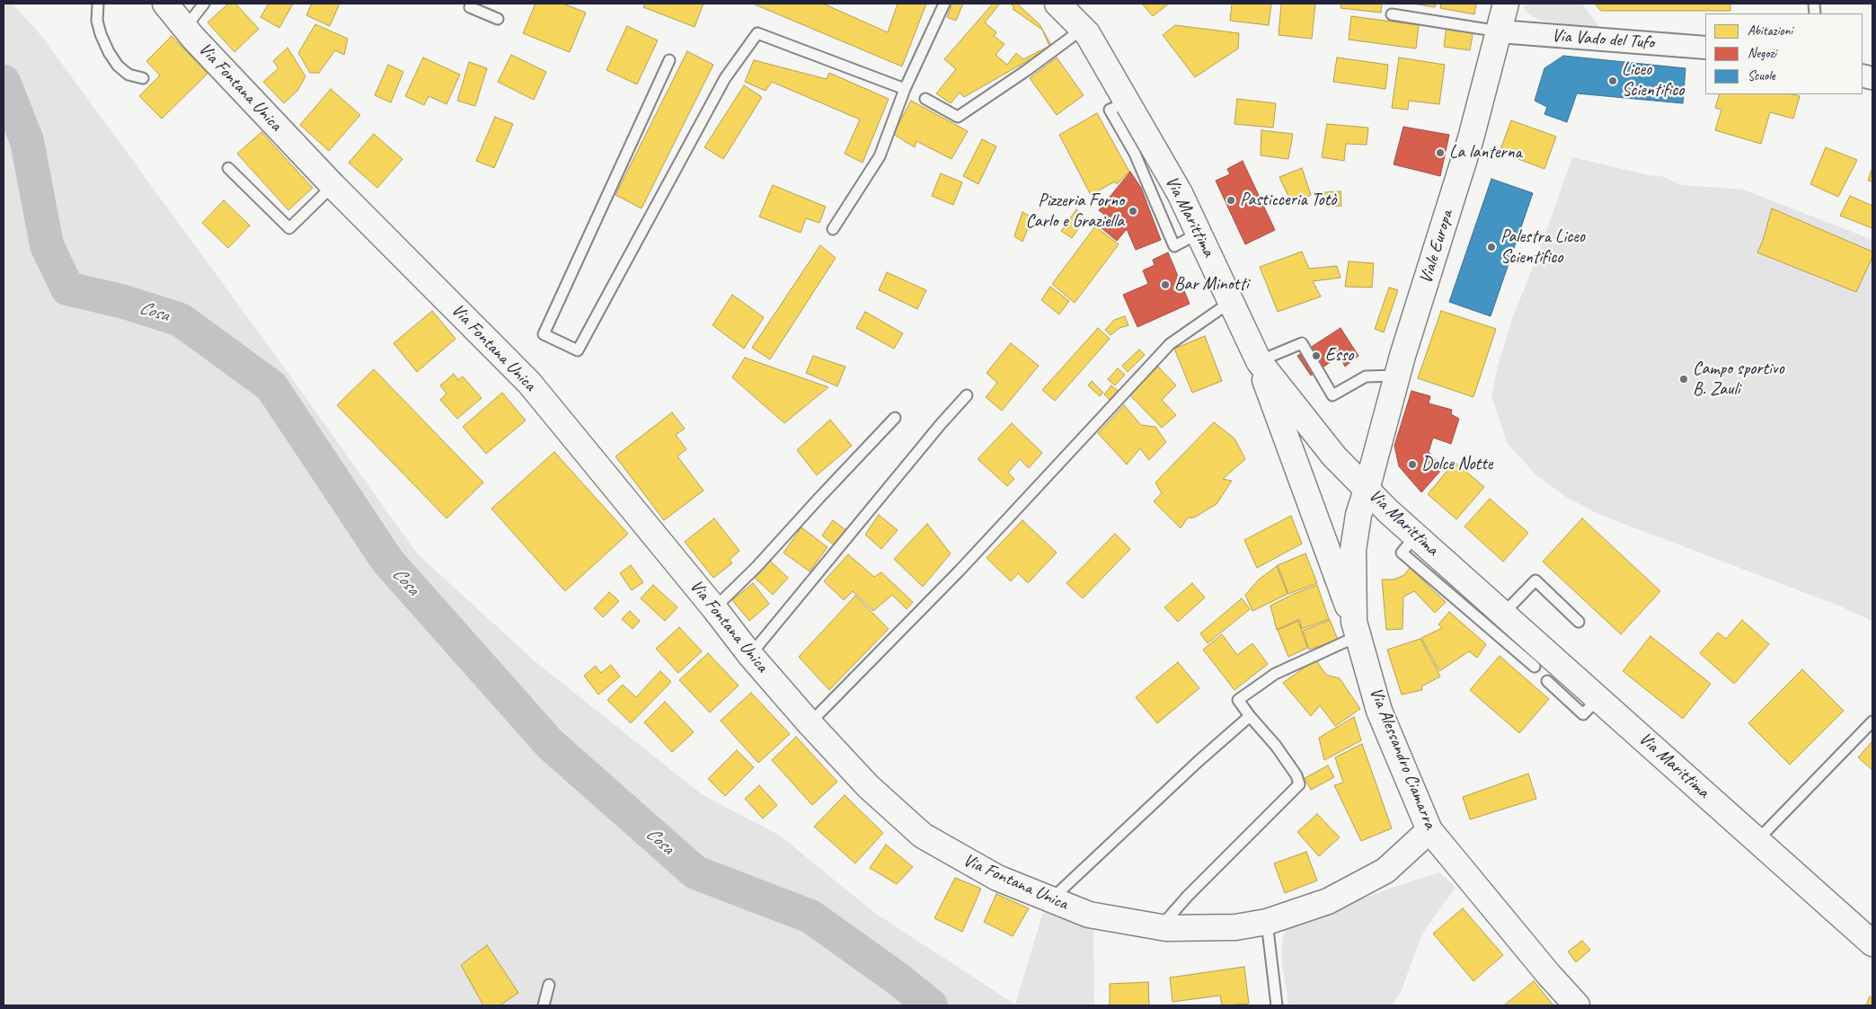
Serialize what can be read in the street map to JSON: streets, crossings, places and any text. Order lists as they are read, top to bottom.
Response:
{
  "streets": {
    "main road": [
      "Via Fontana Unica",
      "Via Marittima",
      "Viale Europa",
      "Via Alessandro Ciamarra"
    ],
    "street": ["Via Vado del Tufo"]
  },
  "crossings": [
    ["Via Vado del Tufo", "Viale Europa"],
    ["Via Fontana Unica", "Via Alessandro Ciamarra"],
    ["Via Marittima", "Viale Europa"],
    ["Via Marittima", "Via Alessandro Ciamarra"],
    ["Viale Europa", "Via Alessandro Ciamarra"]
  ],
  "water": ["Cosa"],
  "places": [
    "Liceo Scientifico",
    "La lanterna",
    "Pasticceria Totò",
    "Pizzeria Forno Carlo e Graziella",
    "Palestra Liceo Scientifico",
    "Bar Minotti",
    "Esso",
    "Campo sportivo B. Zauli",
    "Dolce Notte"
  ],
  "legend": ["Abitazioni", "Negozi", "Scuole"]
}
